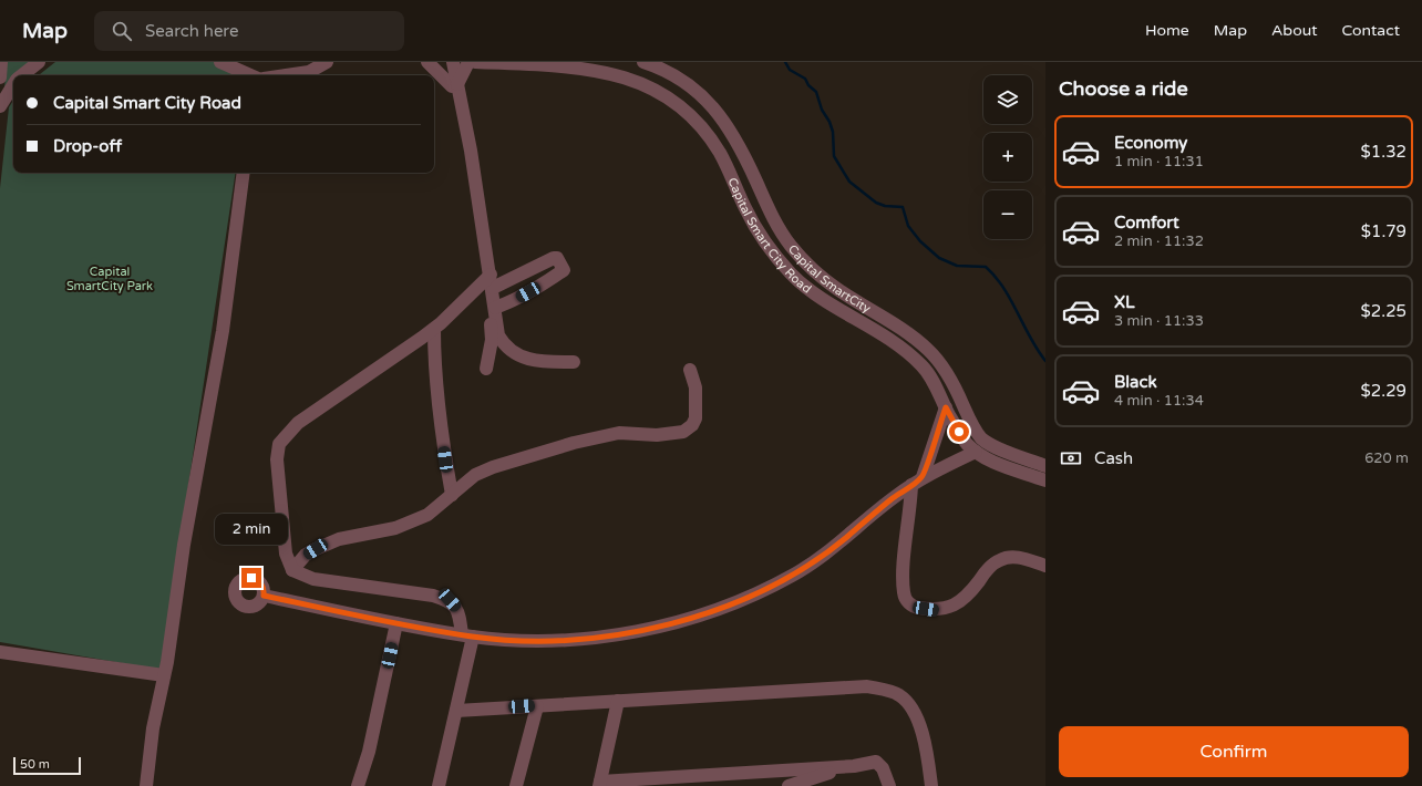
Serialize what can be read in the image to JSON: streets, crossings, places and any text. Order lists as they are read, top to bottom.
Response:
{
  "streets": {
    "street": ["Capital Smart City Road", "Capital SmartCity"]
  },
  "crossings": [
    ["Capital Smart City Road", "Capital SmartCity"]
  ],
  "parks": ["Capital SmartCity Park"],
  "scale_bar": "50 m",
  "page": {
    "header": "Map",
    "search": "Search here",
    "nav": [
      "Home",
      "Map",
      "About",
      "Contact"
    ],
    "heading": "Choose a ride",
    "map_buttons": ["+", "−"],
    "banner": ["Capital Smart City Road", "Drop-off"],
    "list": [
      {
        "name": "Economy",
        "note": "1 min · 11:31",
        "value": "$1.32"
      },
      {
        "name": "Comfort",
        "note": "2 min · 11:32",
        "value": "$1.79"
      },
      {
        "name": "XL",
        "note": "3 min · 11:33",
        "value": "$2.25"
      },
      {
        "name": "Black",
        "note": "4 min · 11:34",
        "value": "$2.29"
      }
    ],
    "pay": ["Cash", "620 m"],
    "bubble": "2 min",
    "buttons": "Confirm",
    "scale": "50 m"
  }
}
